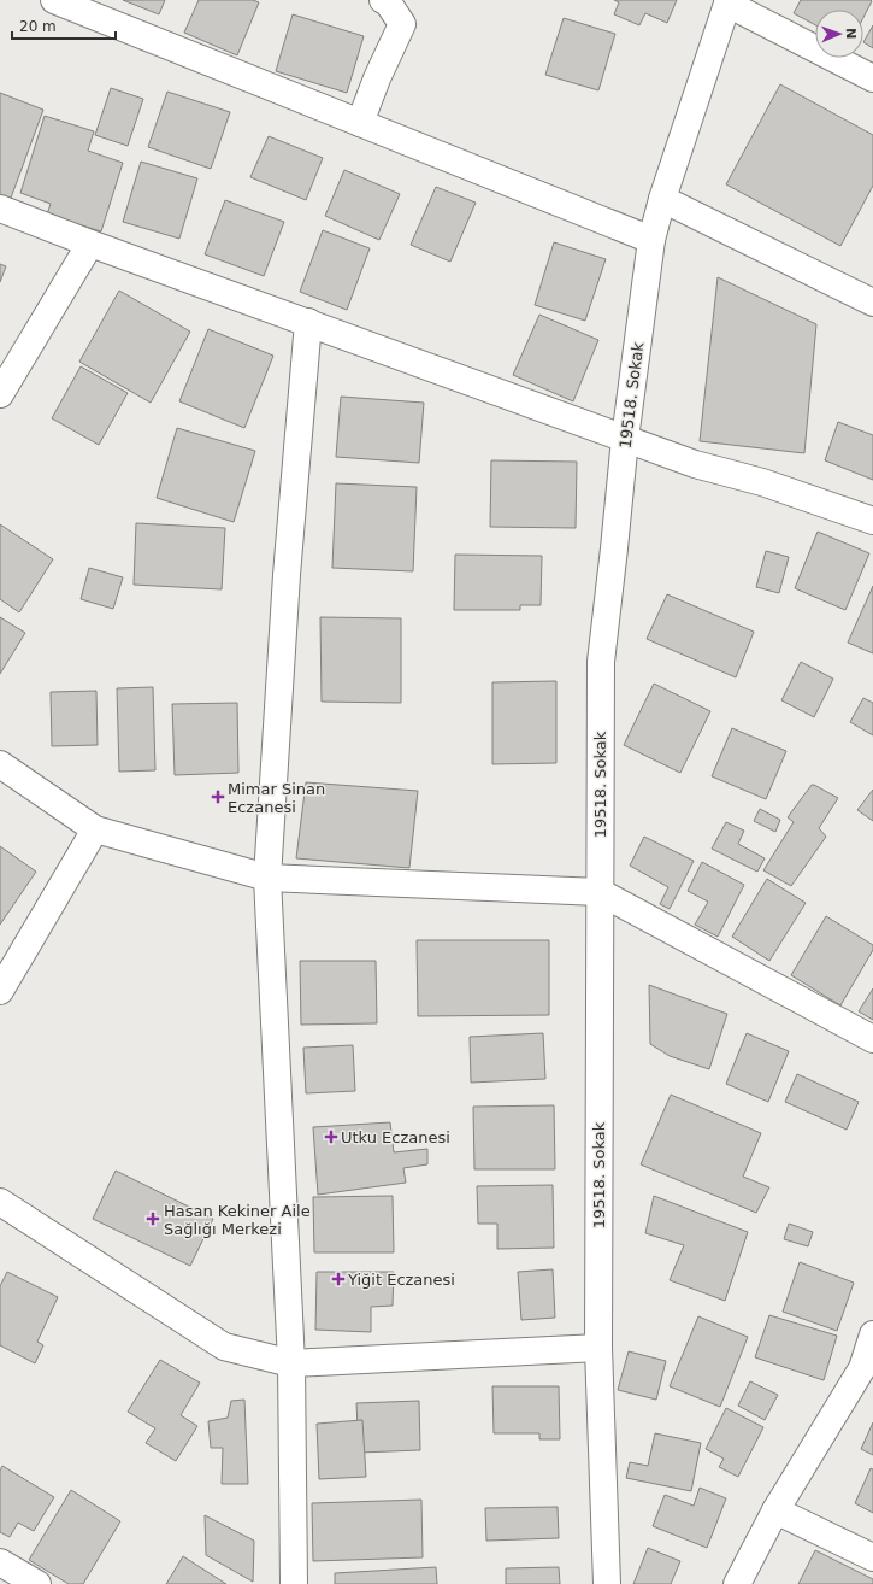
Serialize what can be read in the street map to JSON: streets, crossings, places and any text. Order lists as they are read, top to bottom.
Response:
{
  "streets": {
    "street": ["19518. Sokak"]
  },
  "places": {
    "health": [
      "Mimar Sinan Eczanesi",
      "Utku Eczanesi",
      "Hasan Kekiner Aile Sağlığı Merkezi",
      "Yiğit Eczanesi"
    ]
  },
  "scale_bar": "20 m",
  "north": "right"
}
